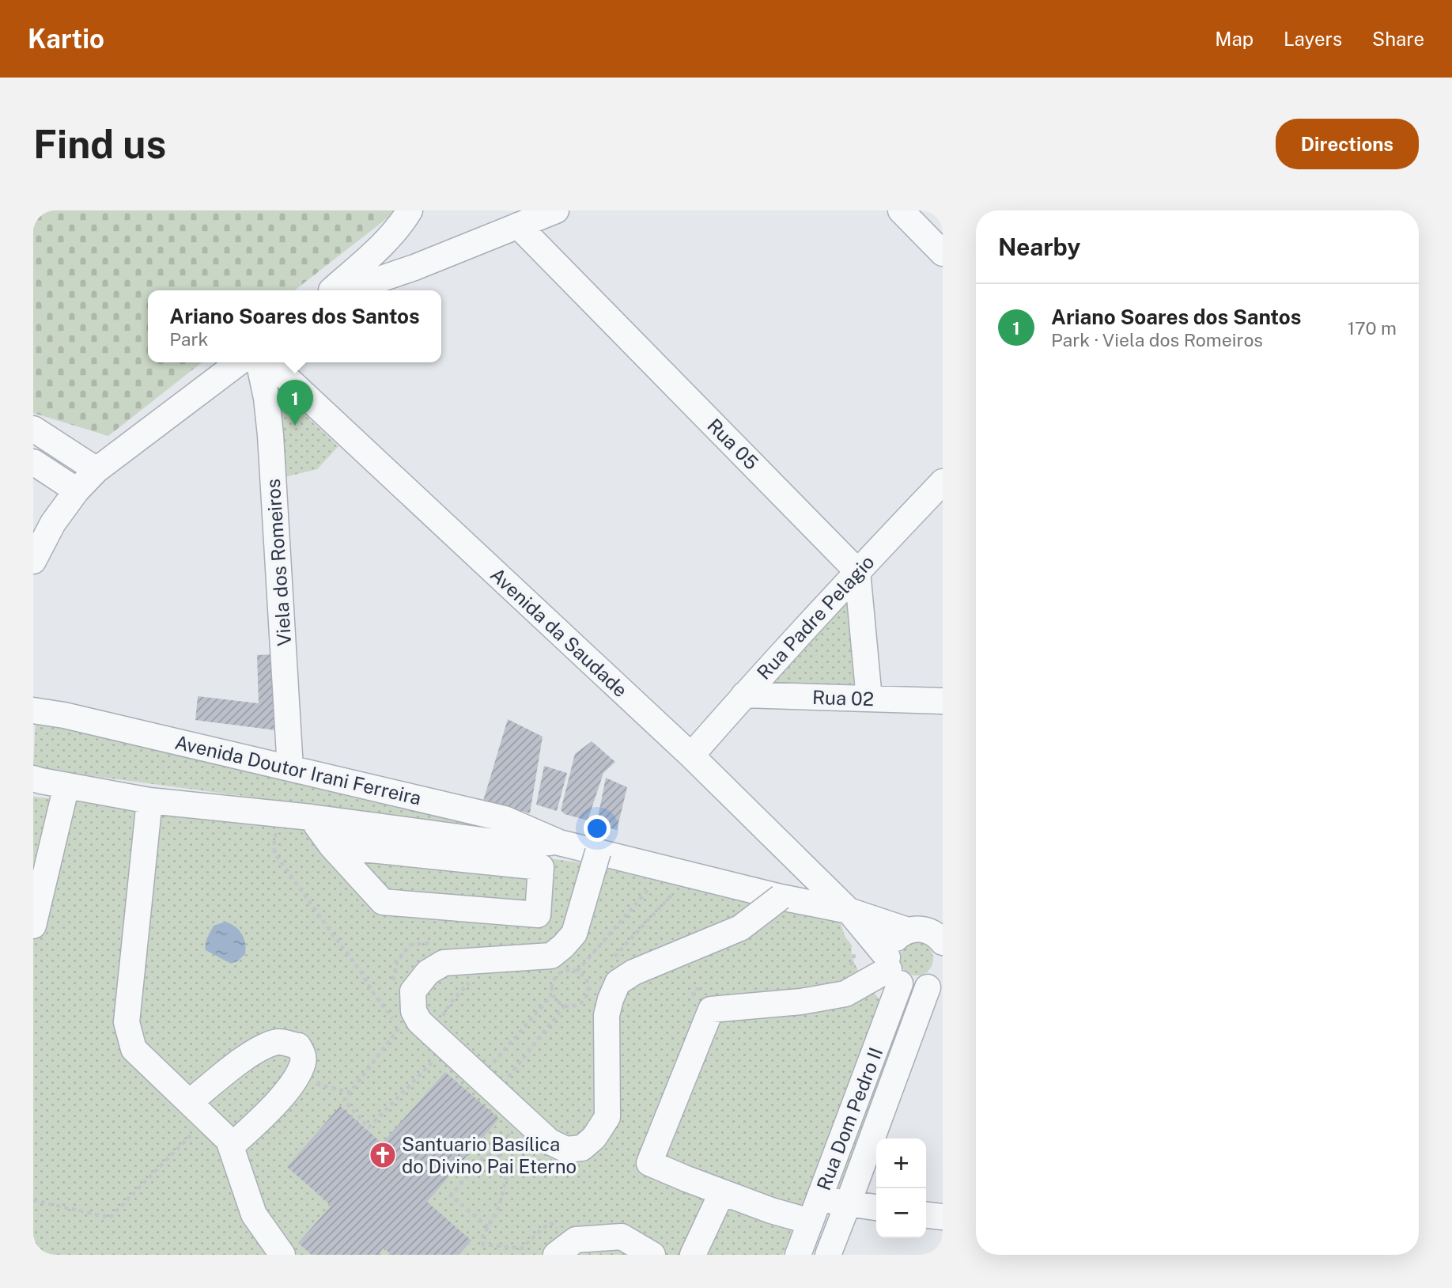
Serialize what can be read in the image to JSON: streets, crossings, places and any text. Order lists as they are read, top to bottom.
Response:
{
  "streets": {
    "street": [
      "Rua 05",
      "Viela dos Romeiros",
      "Rua Padre Pelagio",
      "Avenida da Saudade",
      "Rua 02",
      "Avenida Doutor Irani Ferreira",
      "Rua Dom Pedro II"
    ]
  },
  "crossings": [
    ["Rua 05", "Rua Padre Pelagio"],
    ["Viela dos Romeiros", "Avenida Doutor Irani Ferreira"],
    ["Rua Padre Pelagio", "Avenida da Saudade"],
    ["Rua Padre Pelagio", "Rua 02"],
    ["Avenida da Saudade", "Avenida Doutor Irani Ferreira"],
    ["Avenida Doutor Irani Ferreira", "Rua Dom Pedro II"]
  ],
  "places": {
    "church": ["Santuario Basílica do Divino Pai Eterno"]
  },
  "page": {
    "header": "Kartio",
    "nav": ["Map", "Layers", "Share"],
    "buttons": "Directions",
    "title": "Find us",
    "heading": "Nearby",
    "list": [
      {
        "mark": "1",
        "name": "Ariano Soares dos Santos",
        "note": "Park · Viela dos Romeiros",
        "value": "170 m"
      }
    ],
    "popup": ["Ariano Soares dos Santos", "Park"],
    "pins": "1",
    "map_buttons": ["+", "−"]
  }
}
